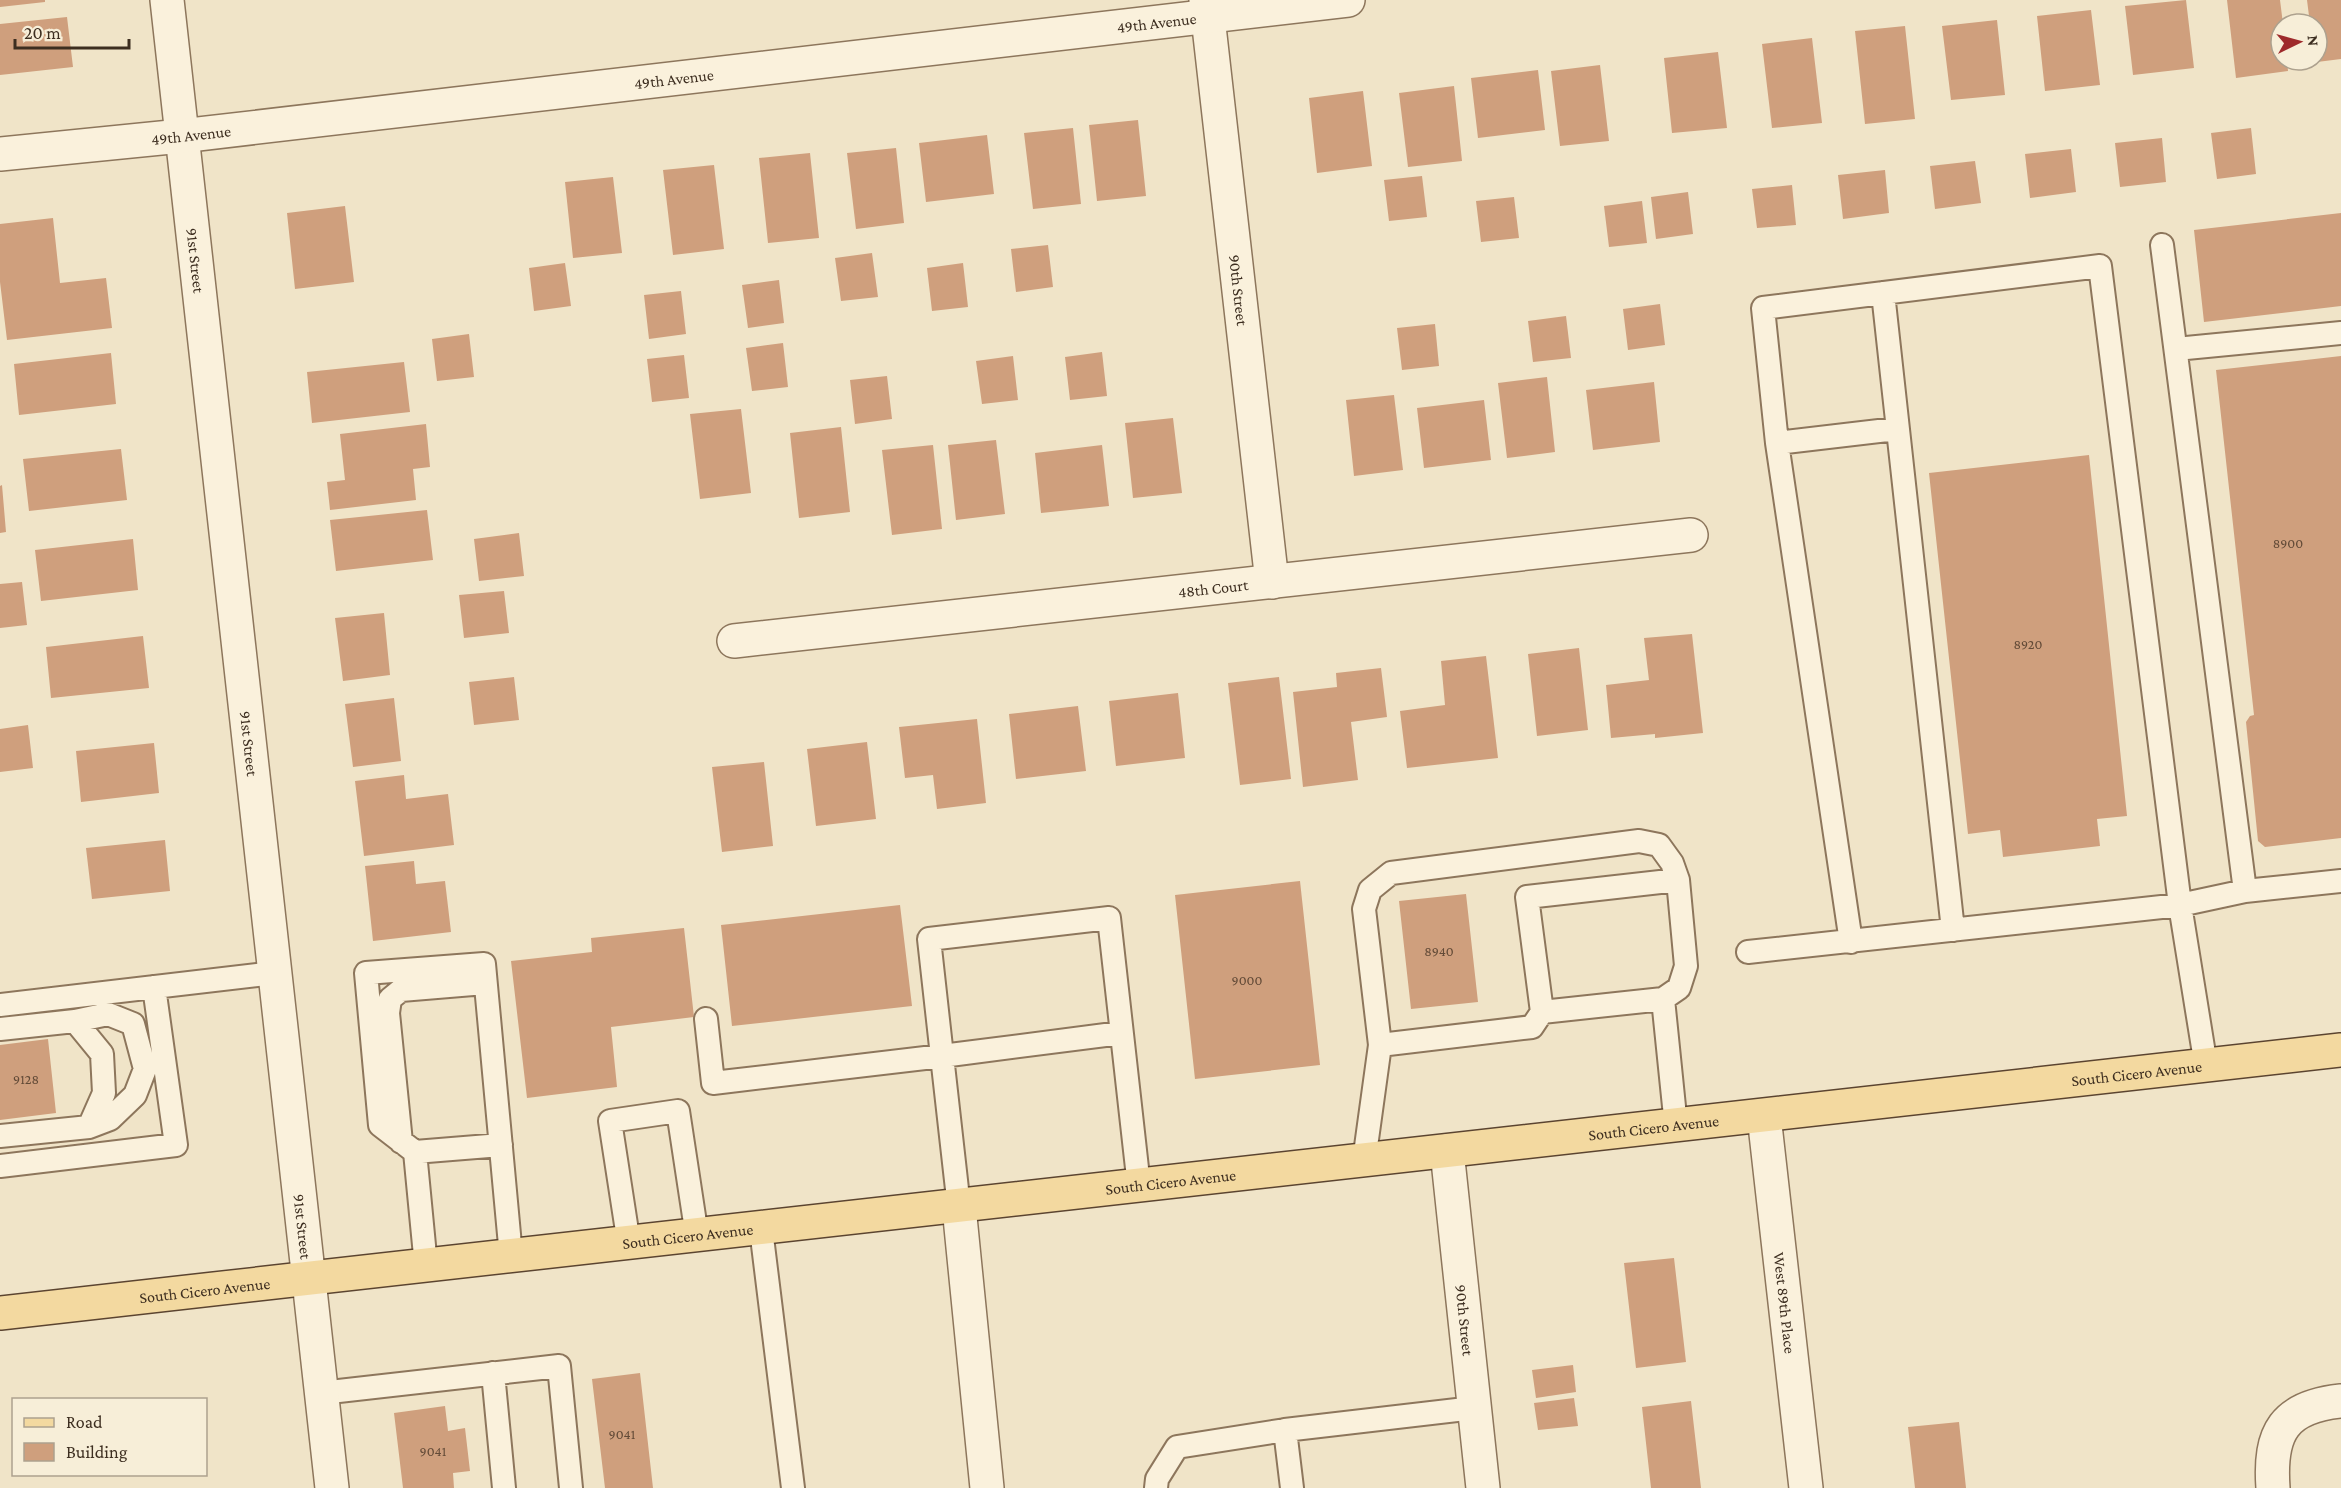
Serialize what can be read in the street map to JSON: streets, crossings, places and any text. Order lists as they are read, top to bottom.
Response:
{
  "streets": {
    "main road": ["South Cicero Avenue"],
    "street": [
      "49th Avenue",
      "91st Street",
      "90th Street",
      "48th Court",
      "West 89th Place"
    ]
  },
  "crossings": [
    ["49th Avenue", "91st Street"],
    ["49th Avenue", "90th Street"],
    ["91st Street", "South Cicero Avenue"],
    ["90th Street", "48th Court"],
    ["90th Street", "South Cicero Avenue"],
    ["South Cicero Avenue", "West 89th Place"]
  ],
  "house_numbers": [
    "8900",
    "8920",
    "8940",
    "9000",
    "9128",
    "9041",
    "9041"
  ],
  "legend": ["Road", "Building"],
  "scale_bar": "20 m",
  "north": "right"
}
